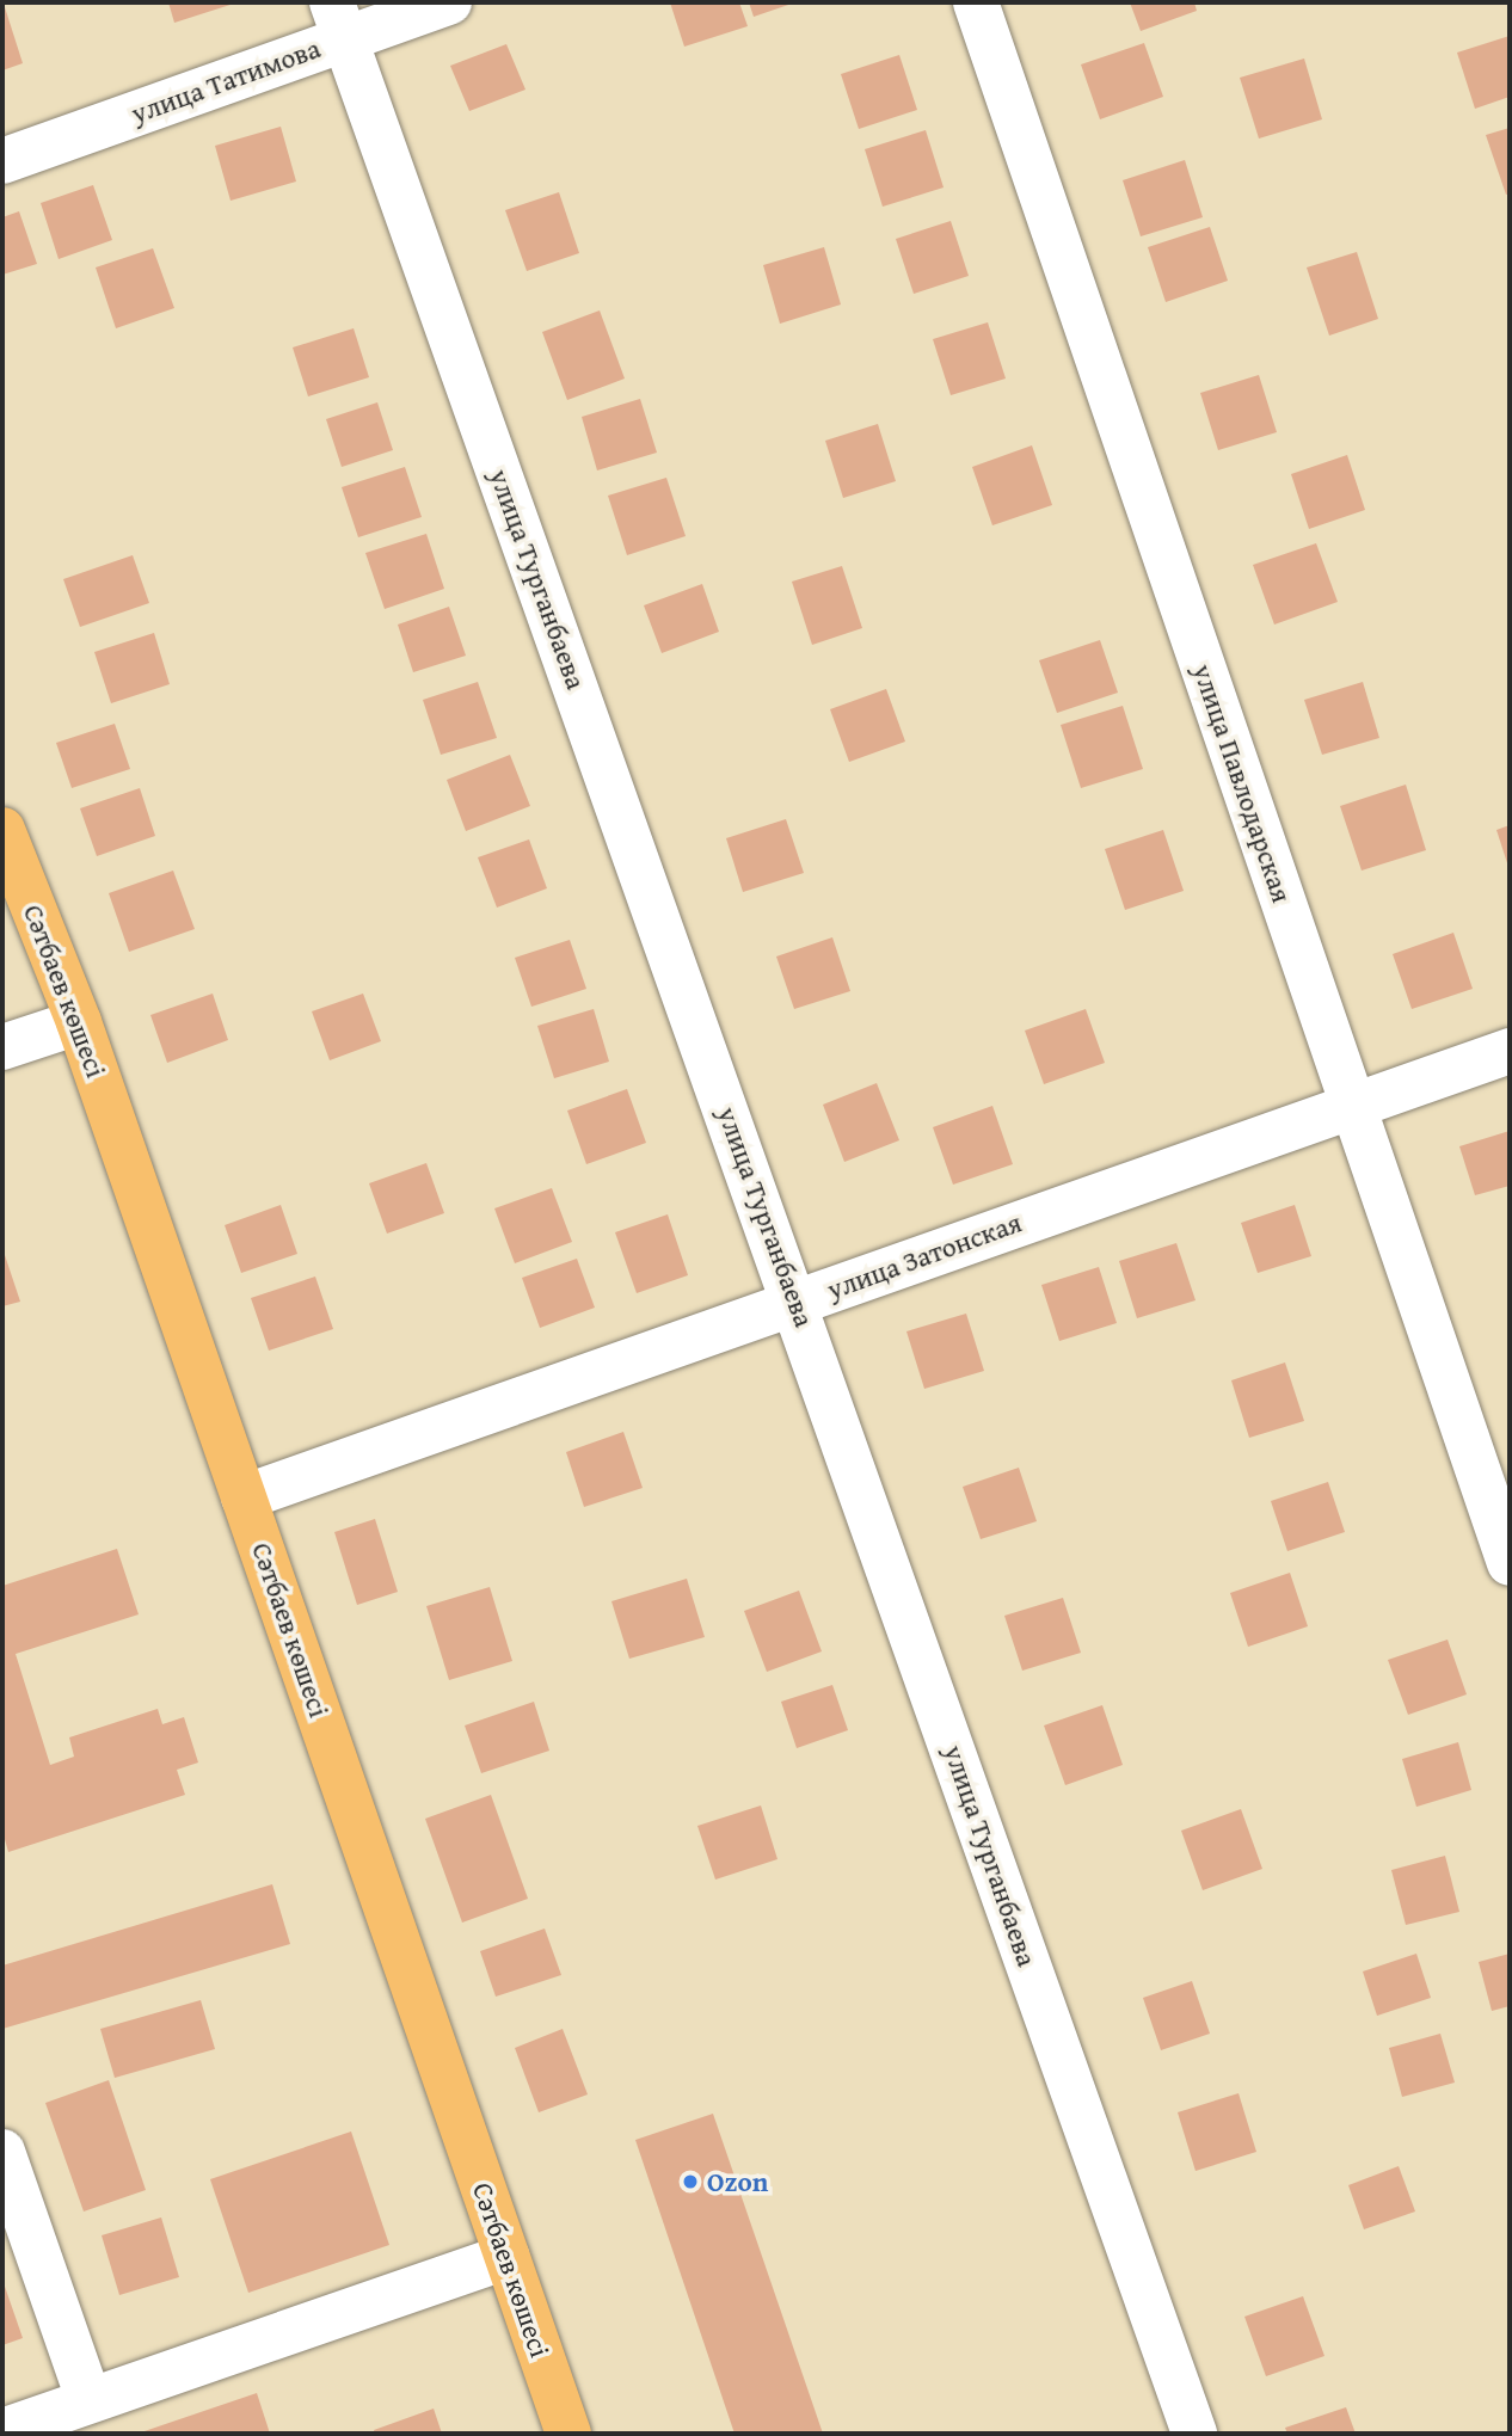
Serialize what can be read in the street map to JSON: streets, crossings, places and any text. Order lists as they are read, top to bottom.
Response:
{
  "streets": {
    "main road": ["Сәтбаев көшесі"],
    "street": [
      "улица Татимова",
      "улица Турганбаева",
      "улица Павлодарская",
      "улица Затонская"
    ]
  },
  "crossings": [
    ["улица Татимова", "улица Турганбаева"],
    ["улица Турганбаева", "улица Затонская"],
    ["улица Павлодарская", "улица Затонская"],
    ["Сәтбаев көшесі", "улица Затонская"]
  ],
  "places": ["Ozon"]
}
